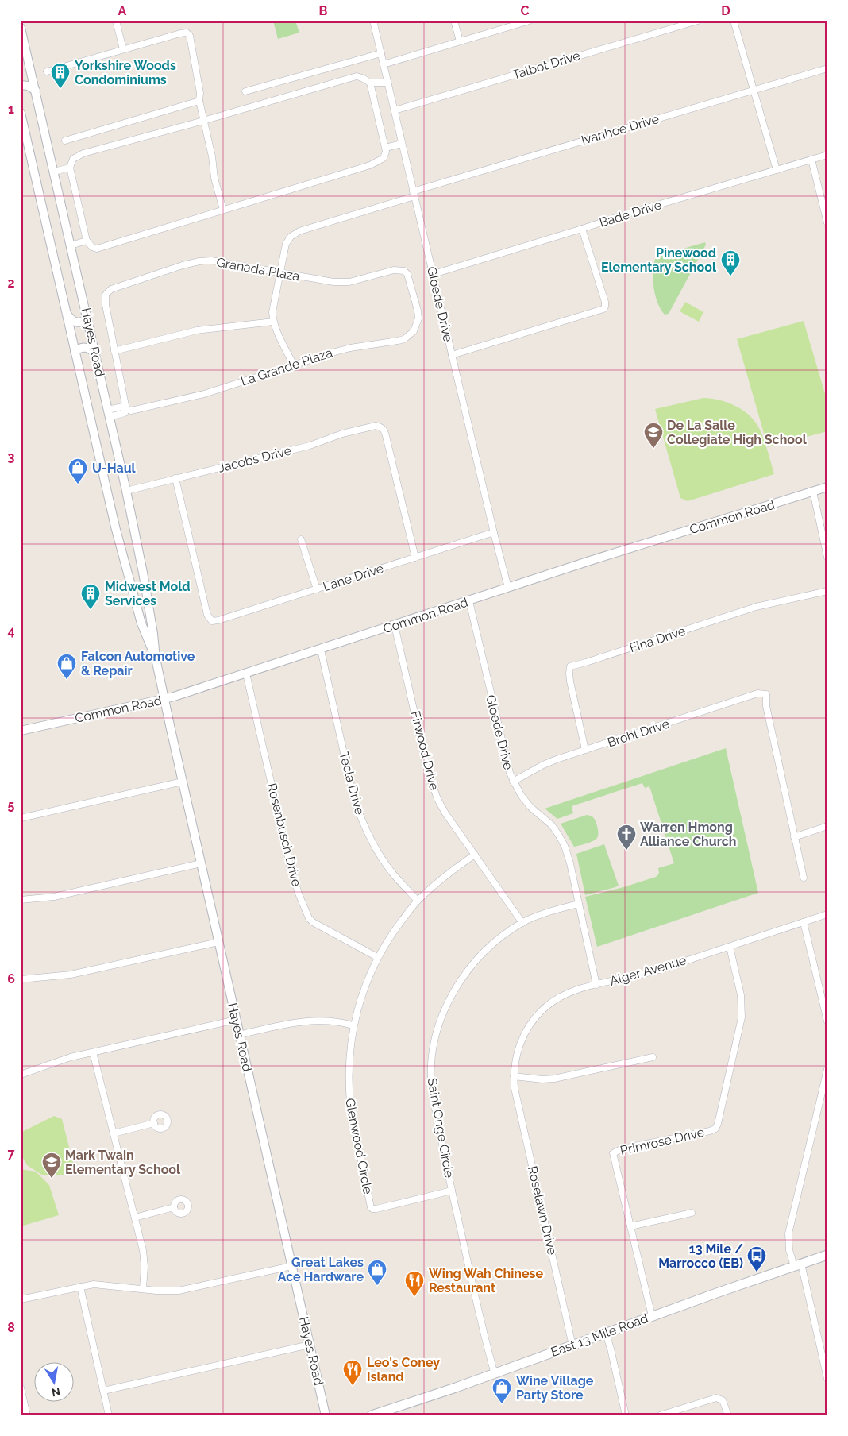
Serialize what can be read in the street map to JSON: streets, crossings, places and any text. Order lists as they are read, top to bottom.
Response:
{
  "streets": {
    "main road": ["East 13 Mile Road"],
    "street": [
      "Talbot Drive",
      "Ivanhoe Drive",
      "Bade Drive",
      "Granada Plaza",
      "Gloede Drive",
      "Hayes Road",
      "La Grande Plaza",
      "Jacobs Drive",
      "Common Road",
      "Lane Drive",
      "Fina Drive",
      "Brohl Drive",
      "Firwood Drive",
      "Tecla Drive",
      "Rosenbusch Drive",
      "Alger Avenue",
      "Saint Onge Circle",
      "Primrose Drive",
      "Glenwood Circle",
      "Roselawn Drive"
    ]
  },
  "crossings": [
    ["Talbot Drive", "Gloede Drive"],
    ["Ivanhoe Drive", "Granada Plaza"],
    ["Ivanhoe Drive", "Gloede Drive"],
    ["Bade Drive", "Gloede Drive"],
    ["Granada Plaza", "La Grande Plaza"],
    ["Gloede Drive", "Common Road"],
    ["Gloede Drive", "Lane Drive"],
    ["Gloede Drive", "Brohl Drive"],
    ["Gloede Drive", "Alger Avenue"],
    ["Gloede Drive", "Saint Onge Circle"],
    ["Hayes Road", "La Grande Plaza"],
    ["Hayes Road", "Jacobs Drive"],
    ["Hayes Road", "Common Road"],
    ["Jacobs Drive", "Lane Drive"],
    ["Common Road", "Firwood Drive"],
    ["Common Road", "Tecla Drive"],
    ["Common Road", "Rosenbusch Drive"],
    ["Fina Drive", "Brohl Drive"],
    ["Firwood Drive", "Saint Onge Circle"],
    ["Firwood Drive", "Glenwood Circle"],
    ["Tecla Drive", "Glenwood Circle"],
    ["Rosenbusch Drive", "Glenwood Circle"],
    ["Alger Avenue", "Primrose Drive"],
    ["Alger Avenue", "Roselawn Drive"],
    ["Saint Onge Circle", "Glenwood Circle"],
    ["Saint Onge Circle", "East 13 Mile Road"],
    ["Primrose Drive", "East 13 Mile Road"],
    ["Roselawn Drive", "East 13 Mile Road"]
  ],
  "places": {
    "building": ["Yorkshire Woods Condominiums", "Pinewood Elementary School", "Midwest Mold Services"],
    "school or university": ["De La Salle Collegiate High School", "Mark Twain Elementary School"],
    "shop": [
      "U-Haul",
      "Falcon Automotive & Repair",
      "Great Lakes Ace Hardware",
      "Wine Village Party Store"
    ],
    "church": ["Warren Hmong Alliance Church"],
    "bus stop": ["13 Mile / Marrocco (EB)"],
    "restaurant": ["Wing Wah Chinese Restaurant", "Leo's Coney Island"]
  },
  "north": "bottom",
  "grid": {
    "columns": [
      "A",
      "B",
      "C",
      "D"
    ],
    "rows": [
      "1",
      "2",
      "3",
      "4",
      "5",
      "6",
      "7",
      "8"
    ]
  }
}
